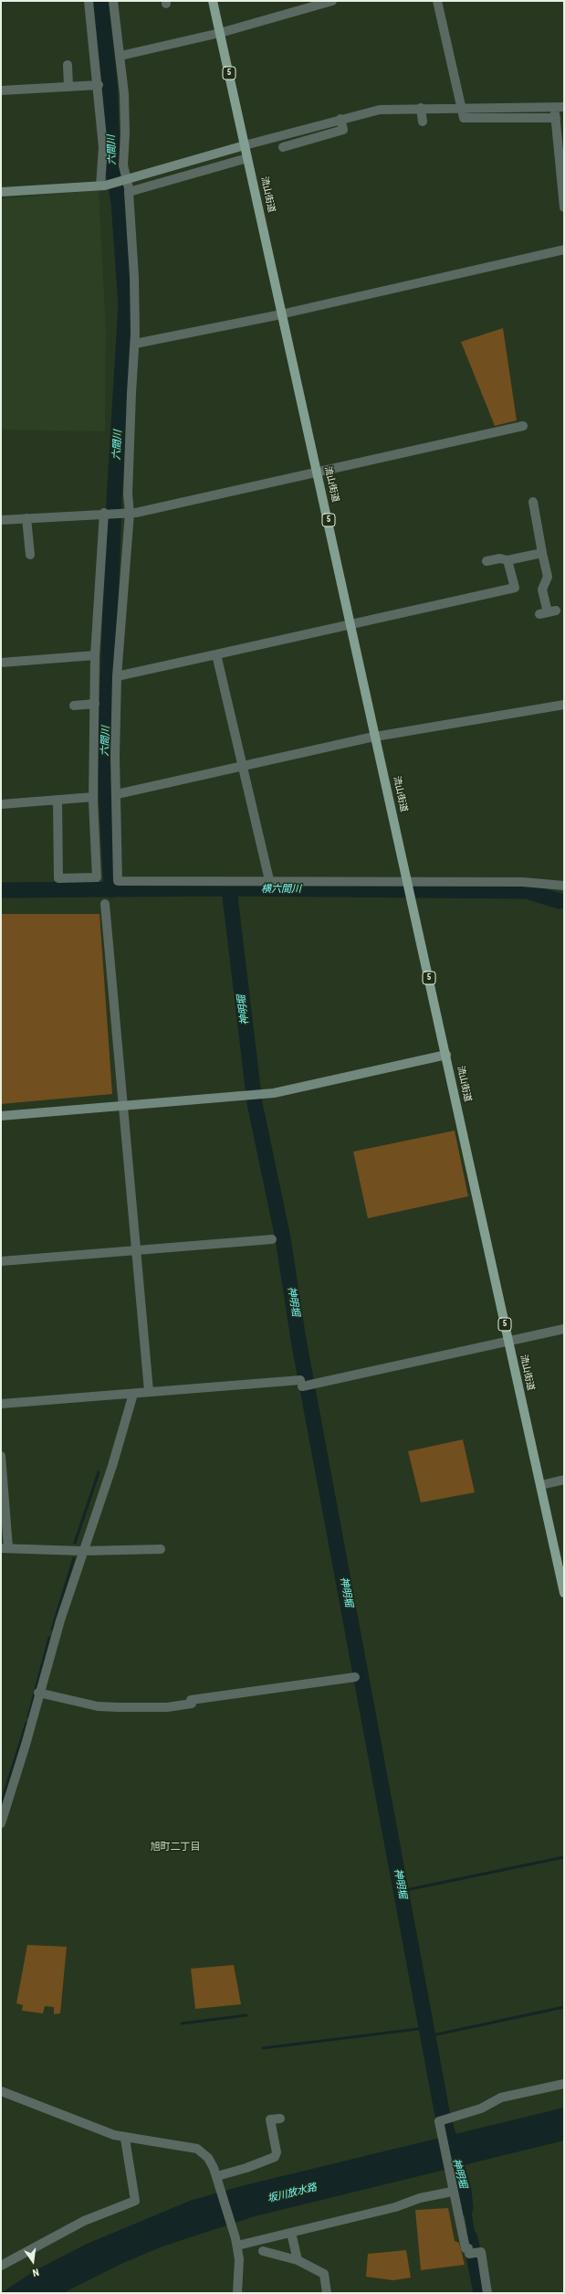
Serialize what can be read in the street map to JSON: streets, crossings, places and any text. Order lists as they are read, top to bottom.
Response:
{
  "streets": {
    "main road": ["5", "流山街道"]
  },
  "districts": ["旭町二丁目"],
  "water": [
    "六間川",
    "横六間川",
    "神明堀",
    "坂川放水路"
  ],
  "north": "bottom"
}
